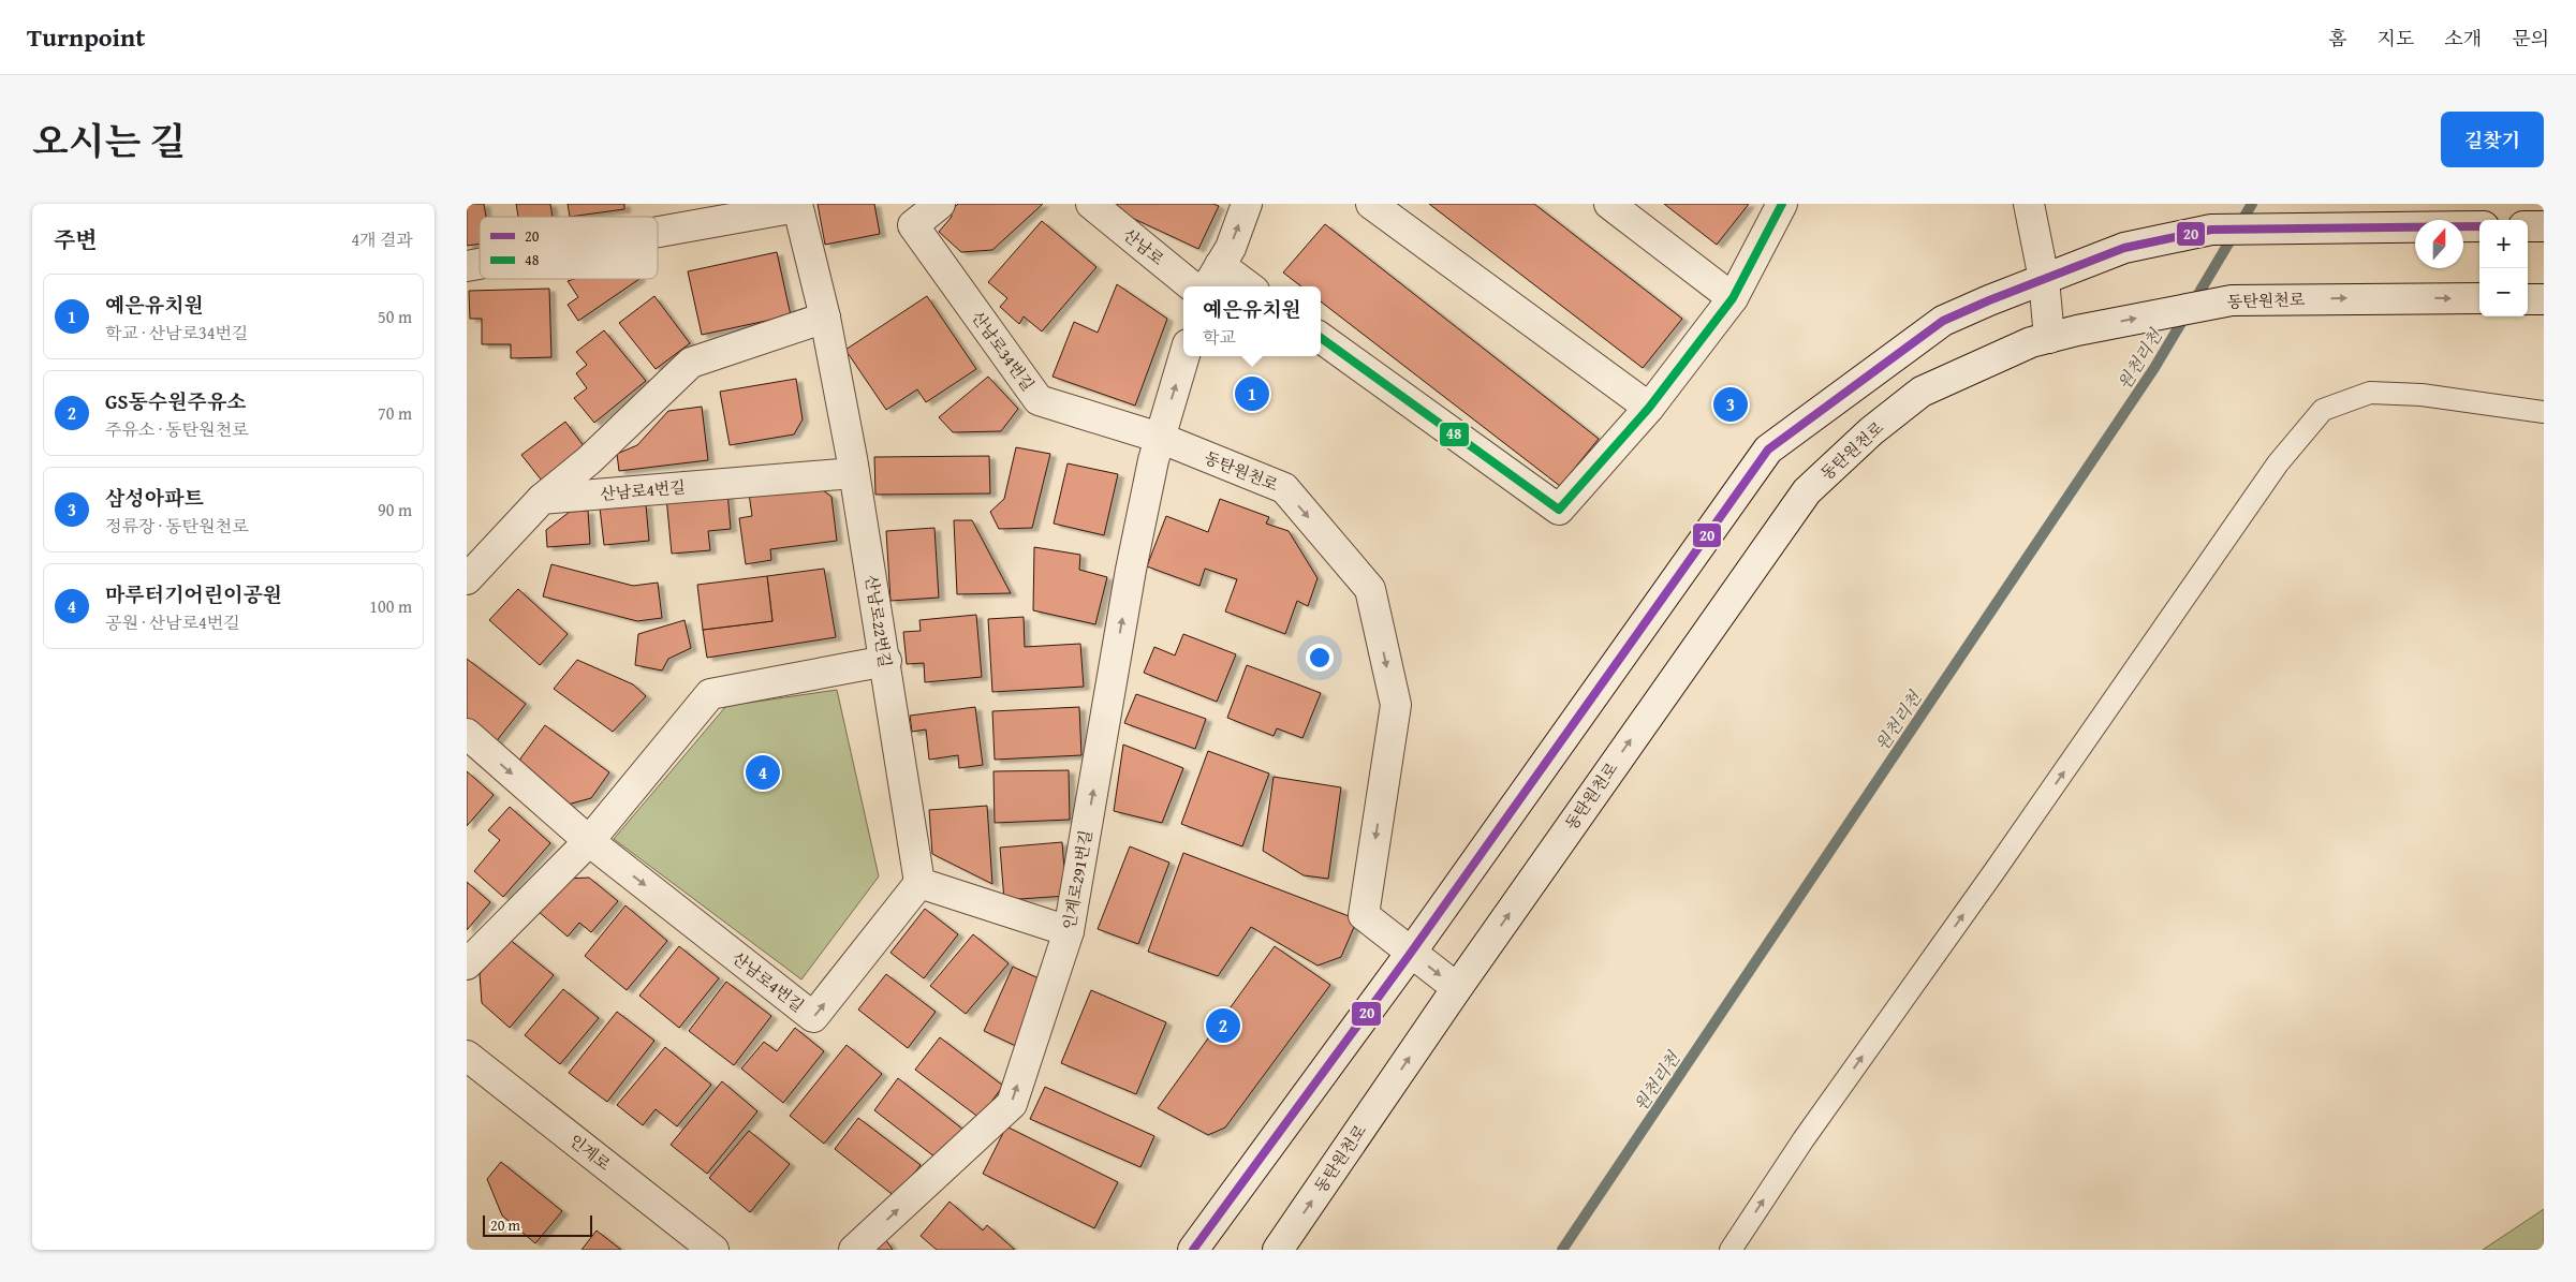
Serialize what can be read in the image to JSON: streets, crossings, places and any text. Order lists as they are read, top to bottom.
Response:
{
  "streets": {
    "street": [
      "산남로",
      "동탄원천로",
      "산남로34번길",
      "산남로4번길",
      "산남로22번길",
      "인계로291번길",
      "인계로"
    ]
  },
  "crossings": [
    ["동탄원천로", "산남로34번길"],
    ["동탄원천로", "인계로291번길"],
    ["산남로34번길", "인계로291번길"],
    ["산남로4번길", "산남로22번길"]
  ],
  "one_way": ["인계로291번길"],
  "water": ["원천리천"],
  "lines": ["transit line 48", "transit line 20"],
  "legend": ["20", "48"],
  "scale_bar": "20 m",
  "north": "top",
  "page": {
    "header": "Turnpoint",
    "nav": [
      "홈",
      "지도",
      "소개",
      "문의"
    ],
    "title": "오시는 길",
    "buttons": "길찾기",
    "heading": ["주변", "4개 결과"],
    "map_buttons": ["+", "−"],
    "list": [
      {
        "mark": "1",
        "name": "예은유치원",
        "note": "학교 · 산남로34번길",
        "value": "50 m"
      },
      {
        "mark": "2",
        "name": "GS동수원주유소",
        "note": "주유소 · 동탄원천로",
        "value": "70 m"
      },
      {
        "mark": "3",
        "name": "삼성아파트",
        "note": "정류장 · 동탄원천로",
        "value": "90 m"
      },
      {
        "mark": "4",
        "name": "마루터기어린이공원",
        "note": "공원 · 산남로4번길",
        "value": "100 m"
      }
    ],
    "popup": ["예은유치원", "학교"],
    "pins": [
      "1",
      "3",
      "4",
      "2"
    ],
    "scale": "20 m"
  }
}
